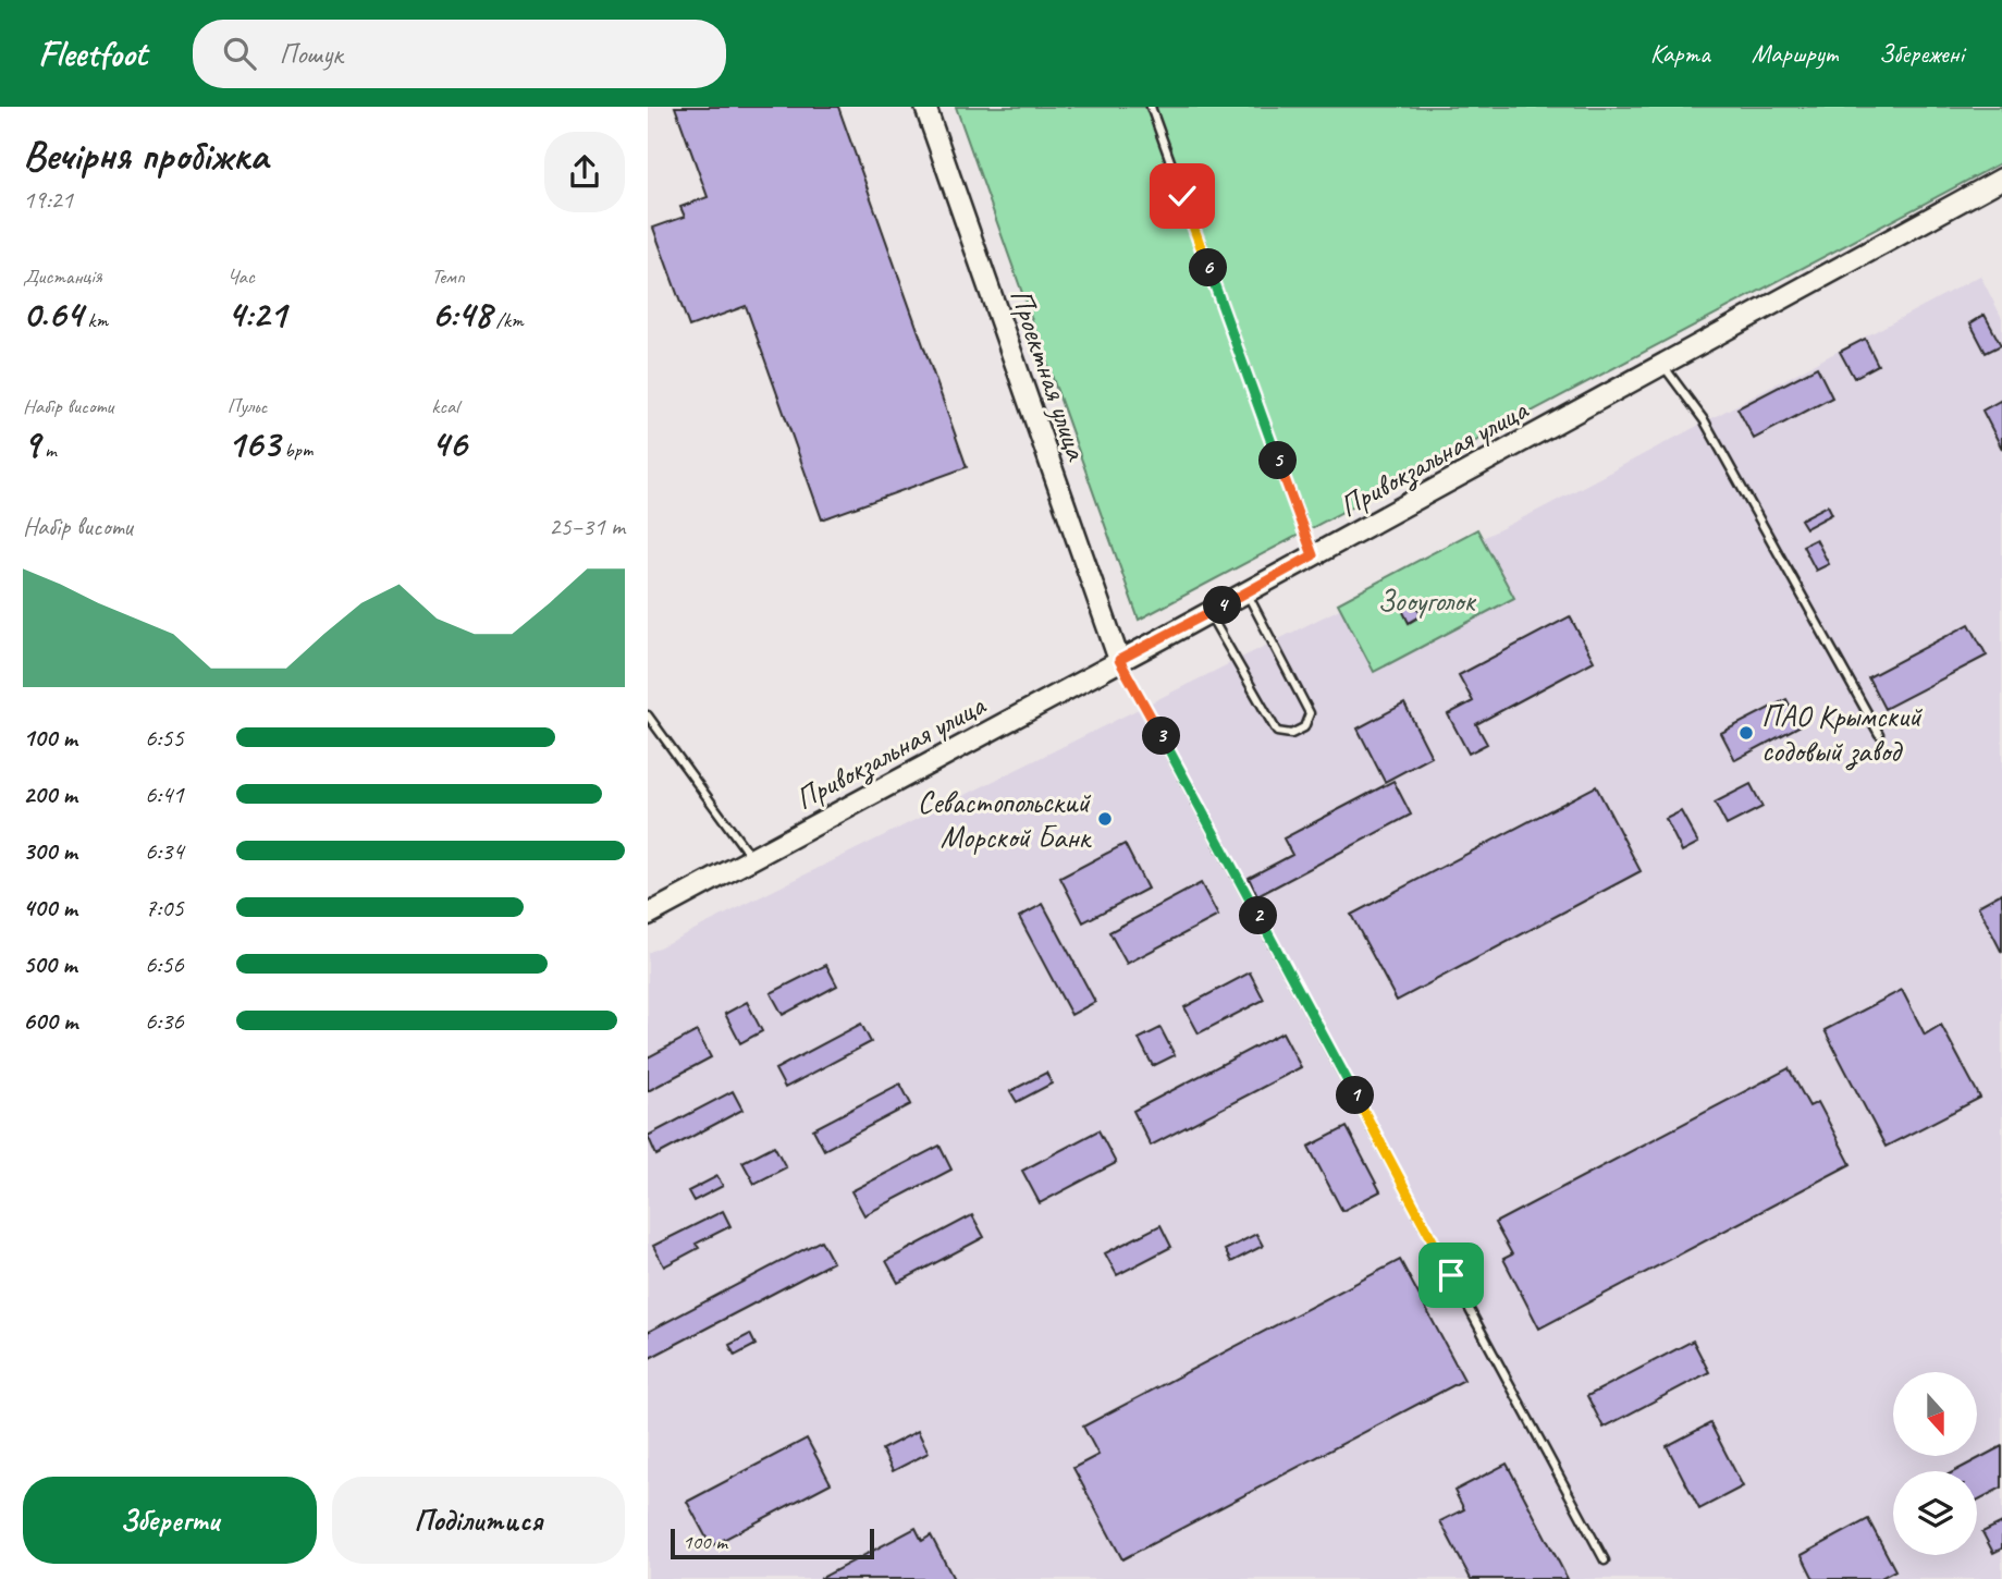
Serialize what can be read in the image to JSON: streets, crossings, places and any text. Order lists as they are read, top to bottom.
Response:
{
  "streets": {
    "main road": ["Проектная улица", "Привокзальная улица"]
  },
  "crossings": [
    ["Проектная улица", "Привокзальная улица"]
  ],
  "parks": ["Зооуголок"],
  "places": ["ПАО Крымский содовый завод", "Севастопольский Морской Банк"],
  "scale_bar": "100 m",
  "north": "bottom",
  "page": {
    "header": "Fleetfoot",
    "search": "Пошук",
    "nav": ["Карта", "Маршрут", "Збережені"],
    "heading": ["Вечірня пробіжка", "19:21"],
    "stats": [
      ["Дистанція", "0.64 km"],
      ["Час", "4:21"],
      ["Темп", "6:48 /km"],
      ["Набір висоти", "9 m"],
      ["Пульс", "163 bpm"],
      ["kcal", "46"]
    ],
    "pins": [
      "6",
      "5",
      "4",
      "3",
      "2",
      "1"
    ],
    "chart": ["Набір висоти", "25–31 m"],
    "list": [
      {
        "name": "100 m",
        "note": "6:55"
      },
      {
        "name": "200 m",
        "note": "6:41"
      },
      {
        "name": "300 m",
        "note": "6:34"
      },
      {
        "name": "400 m",
        "note": "7:05"
      },
      {
        "name": "500 m",
        "note": "6:56"
      },
      {
        "name": "600 m",
        "note": "6:36"
      }
    ],
    "buttons": ["Зберегти", "Поділитися"],
    "scale": "100 m"
  }
}
